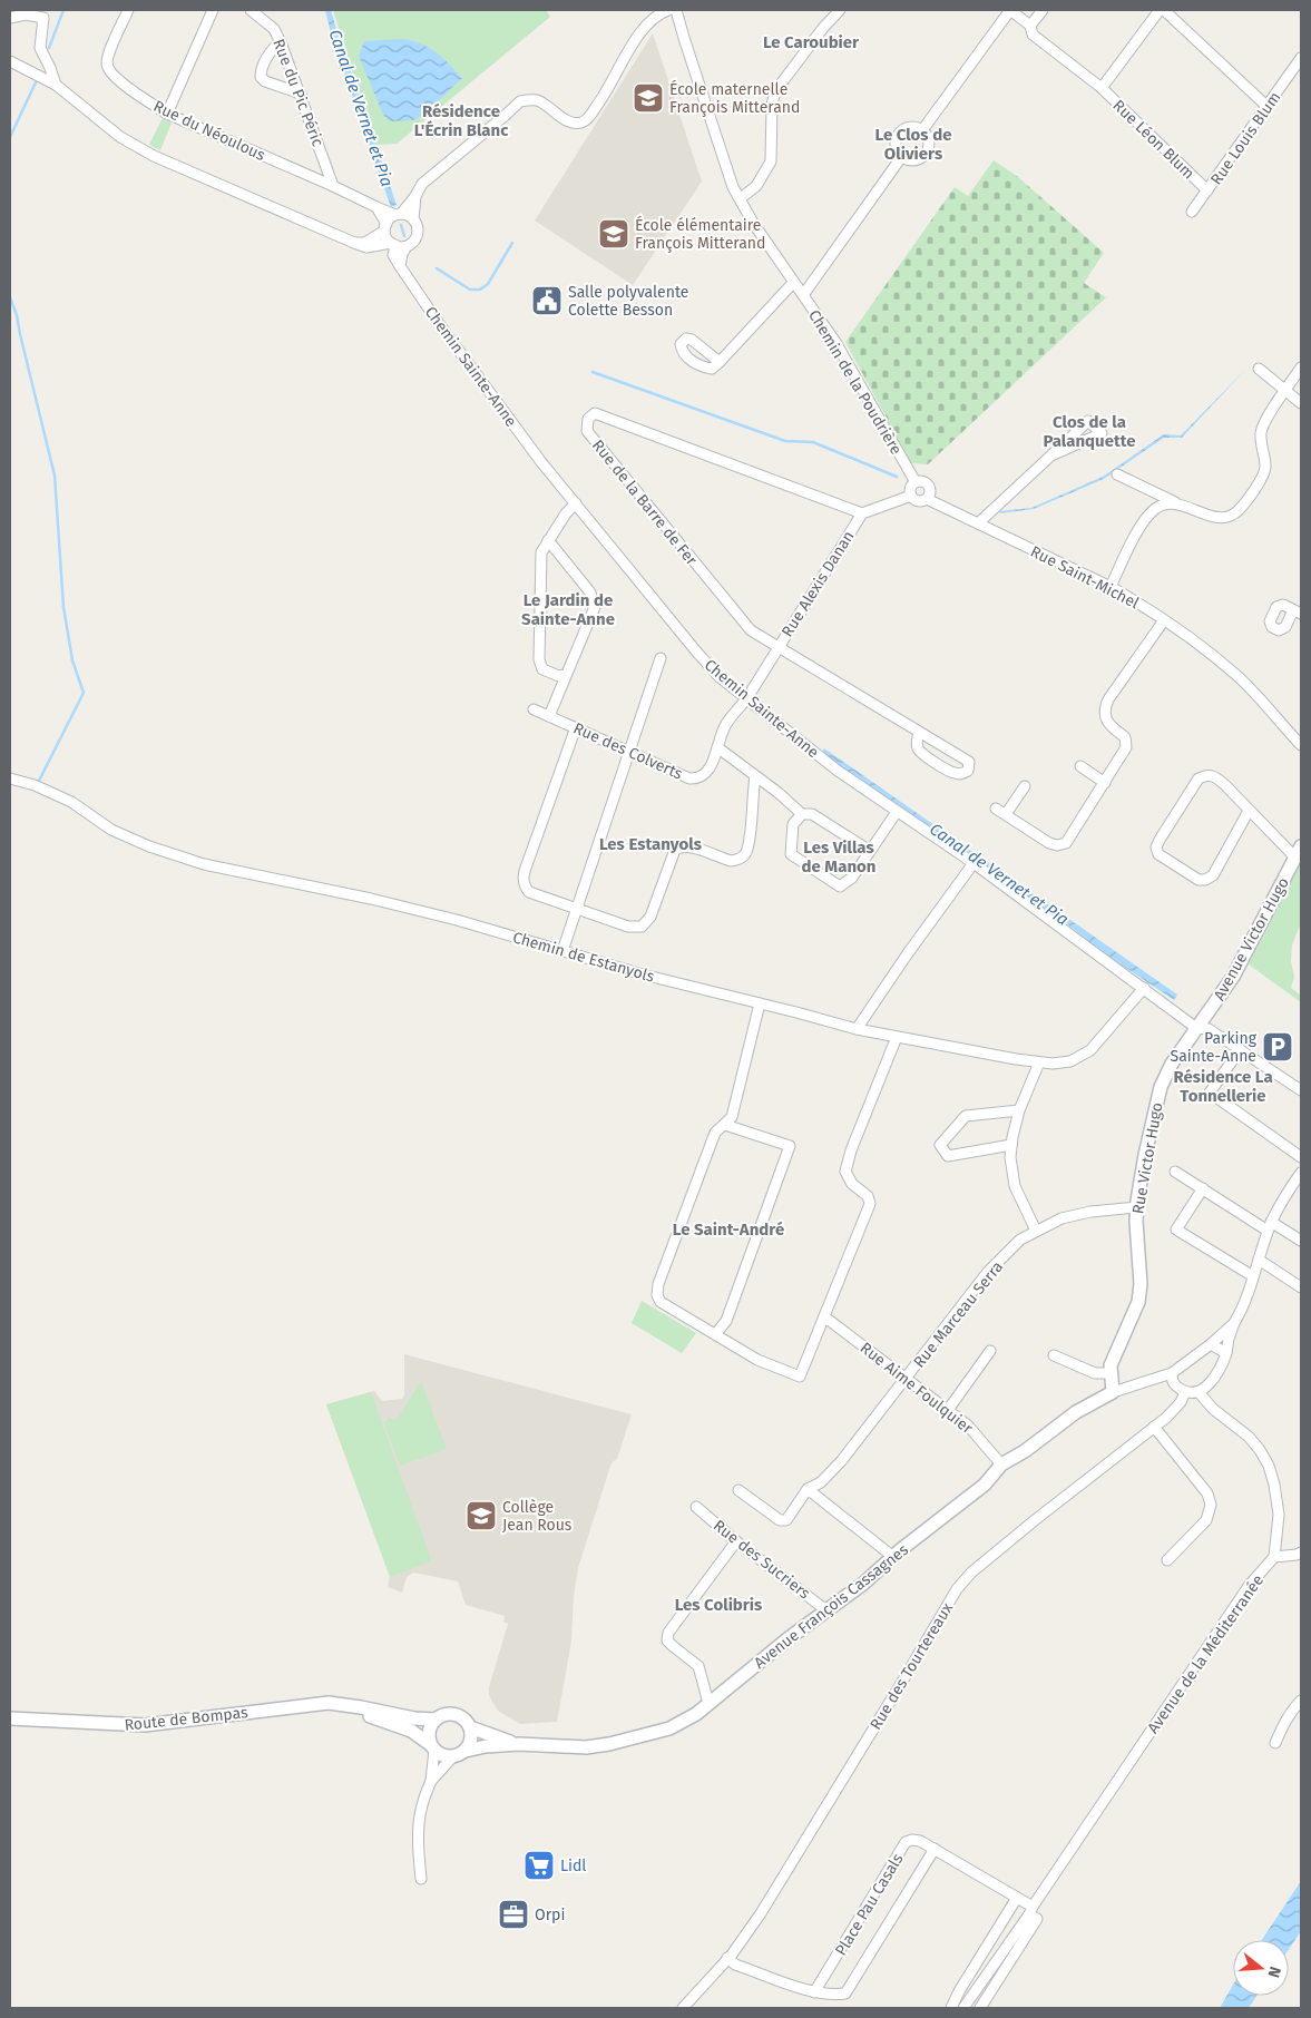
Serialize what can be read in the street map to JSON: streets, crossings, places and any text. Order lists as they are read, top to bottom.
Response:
{
  "streets": {
    "main road": [
      "Avenue Victor Hugo",
      "Rue Victor Hugo",
      "Avenue François Cassagnes",
      "Route de Bompas"
    ],
    "street": [
      "Rue du Pic Péric",
      "Rue du Néoulous",
      "Rue Louis Blum",
      "Rue Léon Blum",
      "Chemin Sainte-Anne",
      "Chemin de la Poudrière",
      "Rue de la Barre de Fer",
      "Rue Saint-Michel",
      "Rue Alexis Danan",
      "Rue des Colverts",
      "Chemin de Estanyols",
      "Rue Marceau Serra",
      "Rue Aime Foulquier",
      "Rue des Sucriers",
      "Avenue de la Méditerranée",
      "Rue des Tourtereaux",
      "Place Pau Casals"
    ]
  },
  "crossings": [
    ["Rue du Pic Péric", "Rue du Néoulous"],
    ["Rue du Néoulous", "Chemin Sainte-Anne"],
    ["Rue Louis Blum", "Rue Léon Blum"],
    ["Chemin Sainte-Anne", "Rue Alexis Danan"],
    ["Chemin Sainte-Anne", "Rue des Colverts"],
    ["Chemin Sainte-Anne", "Avenue Victor Hugo"],
    ["Chemin Sainte-Anne", "Chemin de Estanyols"],
    ["Chemin Sainte-Anne", "Rue Victor Hugo"],
    ["Chemin de la Poudrière", "Rue Saint-Michel"],
    ["Chemin de la Poudrière", "Rue Alexis Danan"],
    ["Rue de la Barre de Fer", "Rue Alexis Danan"],
    ["Rue Saint-Michel", "Rue Alexis Danan"],
    ["Rue Alexis Danan", "Rue des Colverts"],
    ["Avenue Victor Hugo", "Rue Victor Hugo"],
    ["Rue Victor Hugo", "Rue Marceau Serra"],
    ["Rue Victor Hugo", "Avenue François Cassagnes"],
    ["Rue Marceau Serra", "Rue Aime Foulquier"],
    ["Rue Aime Foulquier", "Avenue François Cassagnes"],
    ["Rue des Sucriers", "Avenue François Cassagnes"],
    ["Avenue François Cassagnes", "Route de Bompas"],
    ["Avenue de la Méditerranée", "Place Pau Casals"],
    ["Rue des Tourtereaux", "Place Pau Casals"]
  ],
  "districts": [
    "Le Caroubier",
    "Résidence L'Écrin Blanc",
    "Le Clos de Oliviers",
    "Clos de la Palanquette",
    "Le Jardin de Sainte-Anne",
    "Les Estanyols",
    "Les Villas de Manon",
    "Résidence La Tonnellerie",
    "Le Saint-André",
    "Les Colibris"
  ],
  "water": ["Canal de Vernet et Pia"],
  "places": {
    "school or university": ["École maternelle François Mitterand", "École élémentaire François Mitterand", "Collège Jean Rous"],
    "public building": ["Salle polyvalente Colette Besson"],
    "parking": ["Parking Sainte-Anne"],
    "supermarket": ["Lidl"],
    "office": ["Orpi"]
  },
  "north": "right"
}
